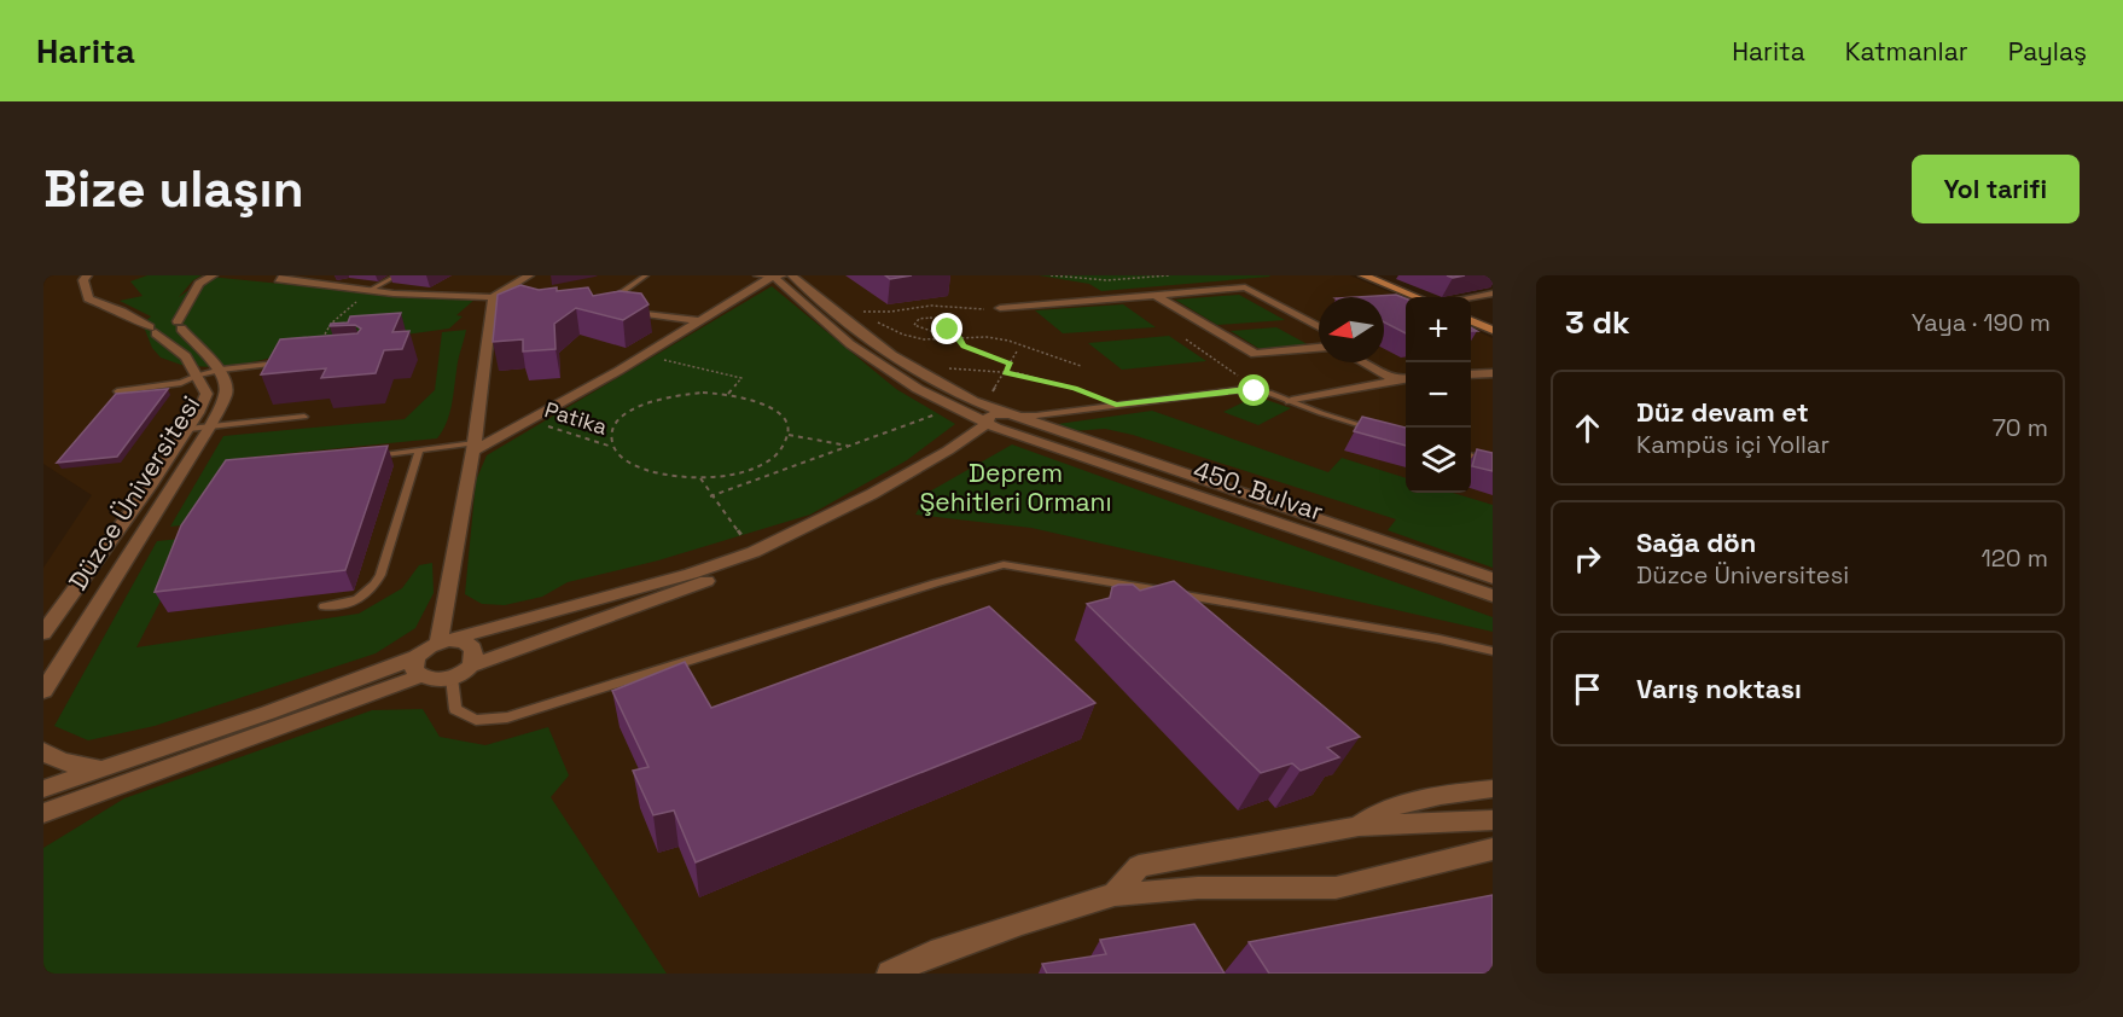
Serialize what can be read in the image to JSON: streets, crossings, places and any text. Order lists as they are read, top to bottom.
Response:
{
  "streets": {
    "street": ["450. Bulvar", "Düzce Üniversitesi"],
    "path": ["Patika"]
  },
  "parks": ["Deprem Şehitleri Ormanı"],
  "north": "left",
  "page": {
    "header": "Harita",
    "nav": ["Harita", "Katmanlar", "Paylaş"],
    "buttons": "Yol tarifi",
    "title": "Bize ulaşın",
    "heading": ["3 dk", "Yaya · 190 m"],
    "map_buttons": ["+", "−"],
    "list": [
      ["Düz devam et", "Kampüs içi Yollar", "70 m"],
      ["Sağa dön", "Düzce Üniversitesi", "120 m"],
      "Varış noktası"
    ]
  }
}
